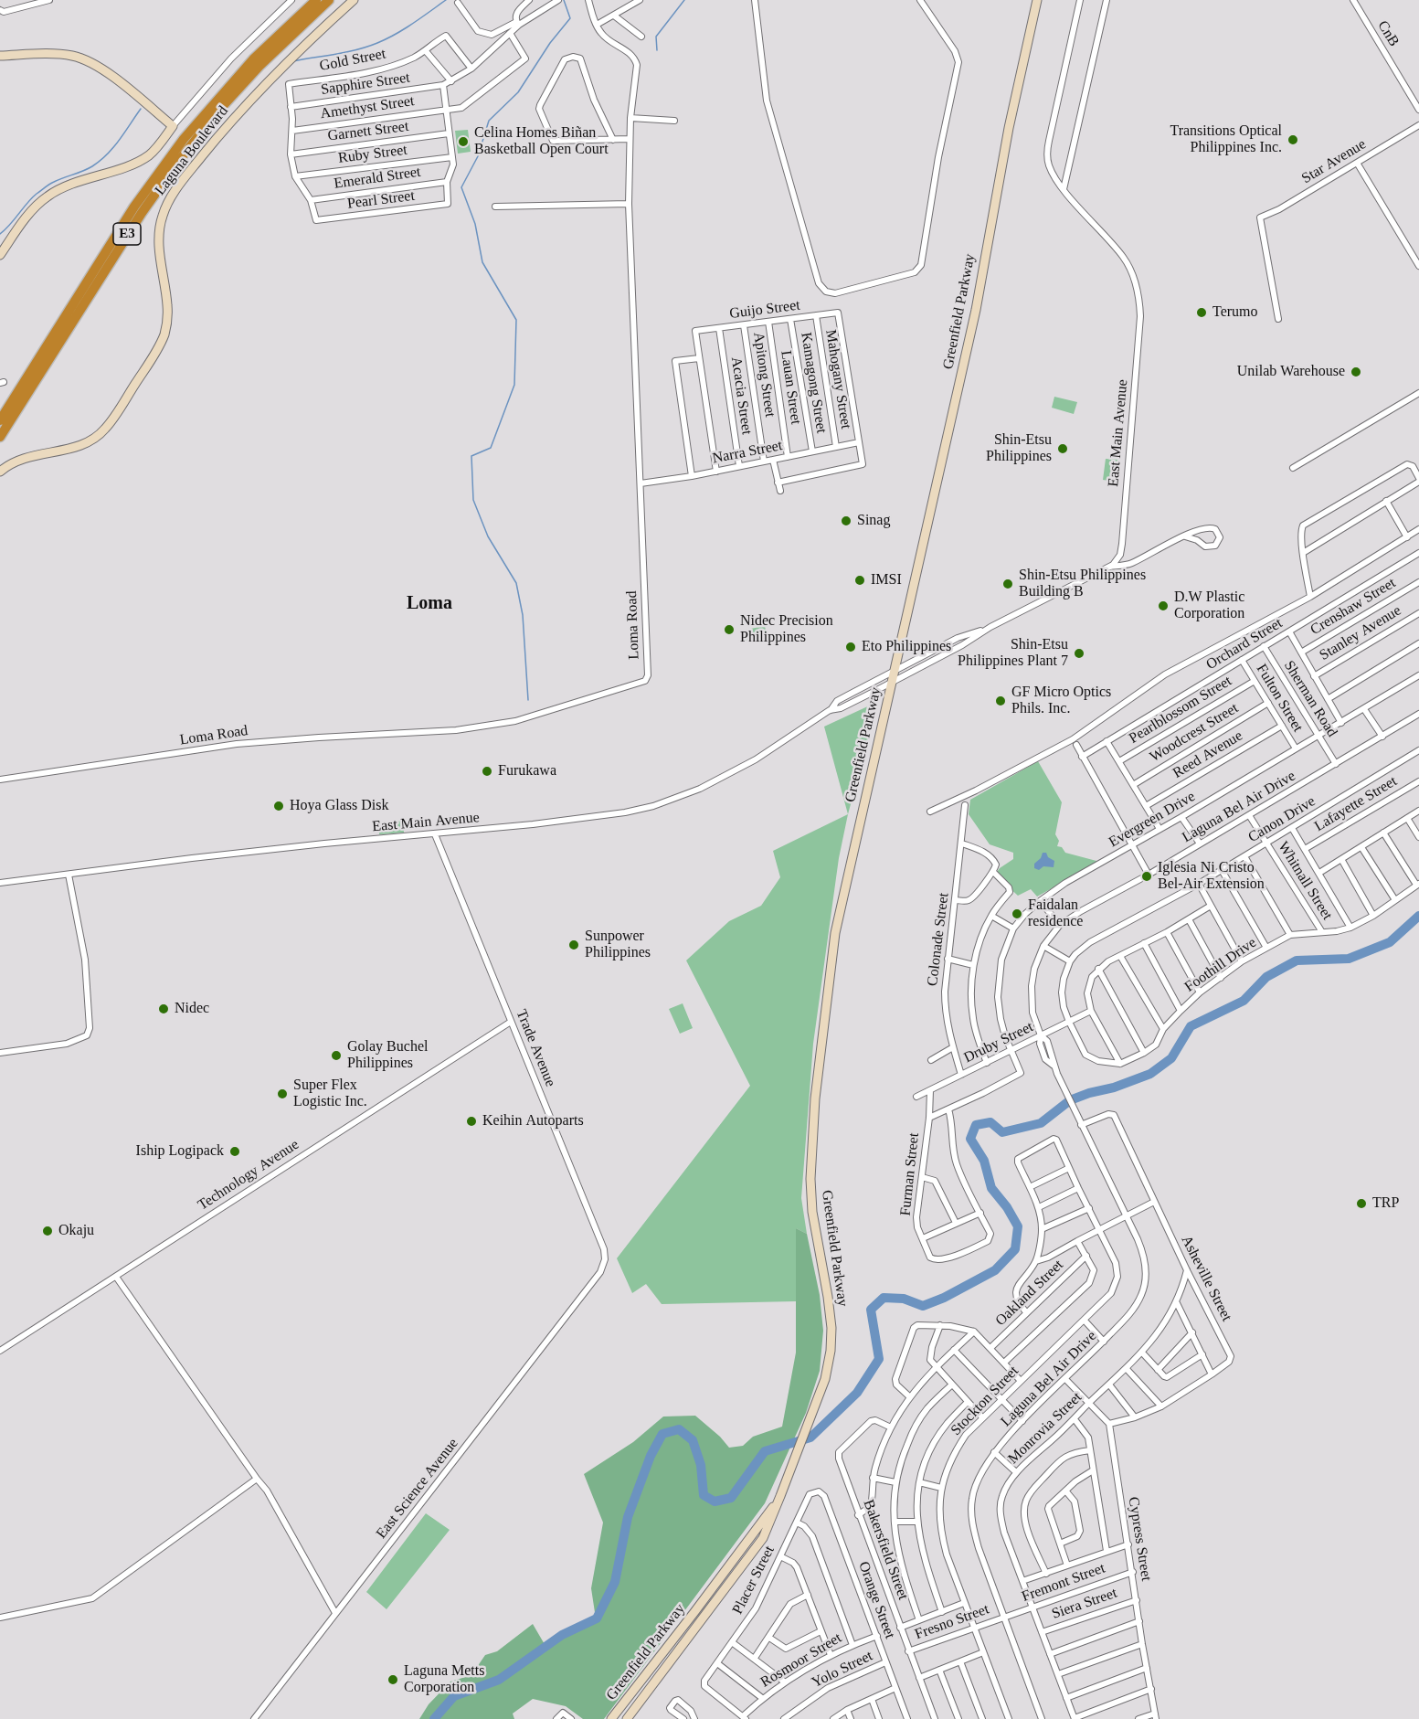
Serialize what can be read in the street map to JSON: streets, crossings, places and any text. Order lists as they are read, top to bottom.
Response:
{
  "streets": {
    "highway": ["E3"],
    "main road": ["Laguna Boulevard", "Greenfield Parkway"],
    "street": [
      "CnB",
      "Gold Street",
      "Sapphire Street",
      "Amethyst Street",
      "Garnett Street",
      "Ruby Street",
      "Star Avenue",
      "Emerald Street",
      "Pearl Street",
      "Guijo Street",
      "Apitong Street",
      "Mahogany Street",
      "Kamagong Street",
      "Lauan Street",
      "Acacia Street",
      "East Main Avenue",
      "Narra Street",
      "Crenshaw Street",
      "Loma Road",
      "Stanley Avenue",
      "Orchard Street",
      "Fulton Street",
      "Sherman Road",
      "Pearlblossom Street",
      "Woodcrest Street",
      "Reed Avenue",
      "Lafayette Street",
      "Laguna Bel Air Drive",
      "Evergreen Drive",
      "Canon Drive",
      "Whitnall Street",
      "Colonade Street",
      "Foothill Drive",
      "Druby Street",
      "Trade Avenue",
      "Furman Street",
      "Technology Avenue",
      "Asheville Street",
      "Oakland Street",
      "Stockton Street",
      "Monrovia Street",
      "East Science Avenue",
      "Cypress Street",
      "Bakersfield Street",
      "Placer Street",
      "Fremont Street",
      "Orange Street",
      "Siera Street",
      "Fresno Street",
      "Rosmoor Street",
      "Yolo Street"
    ]
  },
  "crossings": [
    ["Gold Street", "Sapphire Street"],
    ["Emerald Street", "Pearl Street"],
    ["Guijo Street", "Apitong Street"],
    ["Guijo Street", "Mahogany Street"],
    ["Guijo Street", "Kamagong Street"],
    ["Guijo Street", "Lauan Street"],
    ["Guijo Street", "Acacia Street"],
    ["Guijo Street", "Narra Street"],
    ["Greenfield Parkway", "East Main Avenue"],
    ["Apitong Street", "Narra Street"],
    ["Mahogany Street", "Narra Street"],
    ["Kamagong Street", "Narra Street"],
    ["Lauan Street", "Narra Street"],
    ["Acacia Street", "Narra Street"],
    ["East Main Avenue", "Trade Avenue"],
    ["Narra Street", "Loma Road"],
    ["Orchard Street", "Fulton Street"],
    ["Orchard Street", "Sherman Road"],
    ["Fulton Street", "Pearlblossom Street"],
    ["Fulton Street", "Woodcrest Street"],
    ["Fulton Street", "Reed Avenue"],
    ["Fulton Street", "Evergreen Drive"],
    ["Sherman Road", "Laguna Bel Air Drive"],
    ["Sherman Road", "Evergreen Drive"],
    ["Laguna Bel Air Drive", "Whitnall Street"],
    ["Laguna Bel Air Drive", "Druby Street"],
    ["Laguna Bel Air Drive", "Asheville Street"],
    ["Laguna Bel Air Drive", "Fremont Street"],
    ["Laguna Bel Air Drive", "Fresno Street"],
    ["Evergreen Drive", "Druby Street"],
    ["Canon Drive", "Whitnall Street"],
    ["Whitnall Street", "Foothill Drive"],
    ["Colonade Street", "Druby Street"],
    ["Druby Street", "Furman Street"],
    ["Trade Avenue", "Technology Avenue"],
    ["Trade Avenue", "East Science Avenue"],
    ["Asheville Street", "Monrovia Street"],
    ["Asheville Street", "Cypress Street"],
    ["Stockton Street", "Fresno Street"],
    ["Monrovia Street", "Fremont Street"],
    ["Monrovia Street", "Siera Street"],
    ["Cypress Street", "Fremont Street"],
    ["Cypress Street", "Siera Street"],
    ["Bakersfield Street", "Fresno Street"],
    ["Placer Street", "Orange Street"],
    ["Placer Street", "Rosmoor Street"],
    ["Fremont Street", "Fresno Street"],
    ["Orange Street", "Rosmoor Street"],
    ["Orange Street", "Yolo Street"]
  ],
  "districts": ["Loma"],
  "places": [
    "Transitions Optical Philippines Inc.",
    "Celina Homes Biñan Basketball Open Court",
    "Terumo",
    "Unilab Warehouse",
    "Shin-Etsu Philippines",
    "Sinag",
    "IMSI",
    "Shin-Etsu Philippines Building B",
    "D.W Plastic Corporation",
    "Nidec Precision Philippines",
    "Eto Philippines",
    "Shin-Etsu Philippines Plant 7",
    "GF Micro Optics Phils. Inc.",
    "Furukawa",
    "Hoya Glass Disk",
    "Iglesia Ni Cristo Bel-Air Extension",
    "Faidalan residence",
    "Sunpower Philippines",
    "Nidec",
    "Golay Buchel Philippines",
    "Super Flex Logistic Inc.",
    "Keihin Autoparts",
    "Iship Logipack",
    "TRP",
    "Okaju",
    "Laguna Metts Corporation"
  ]
}
